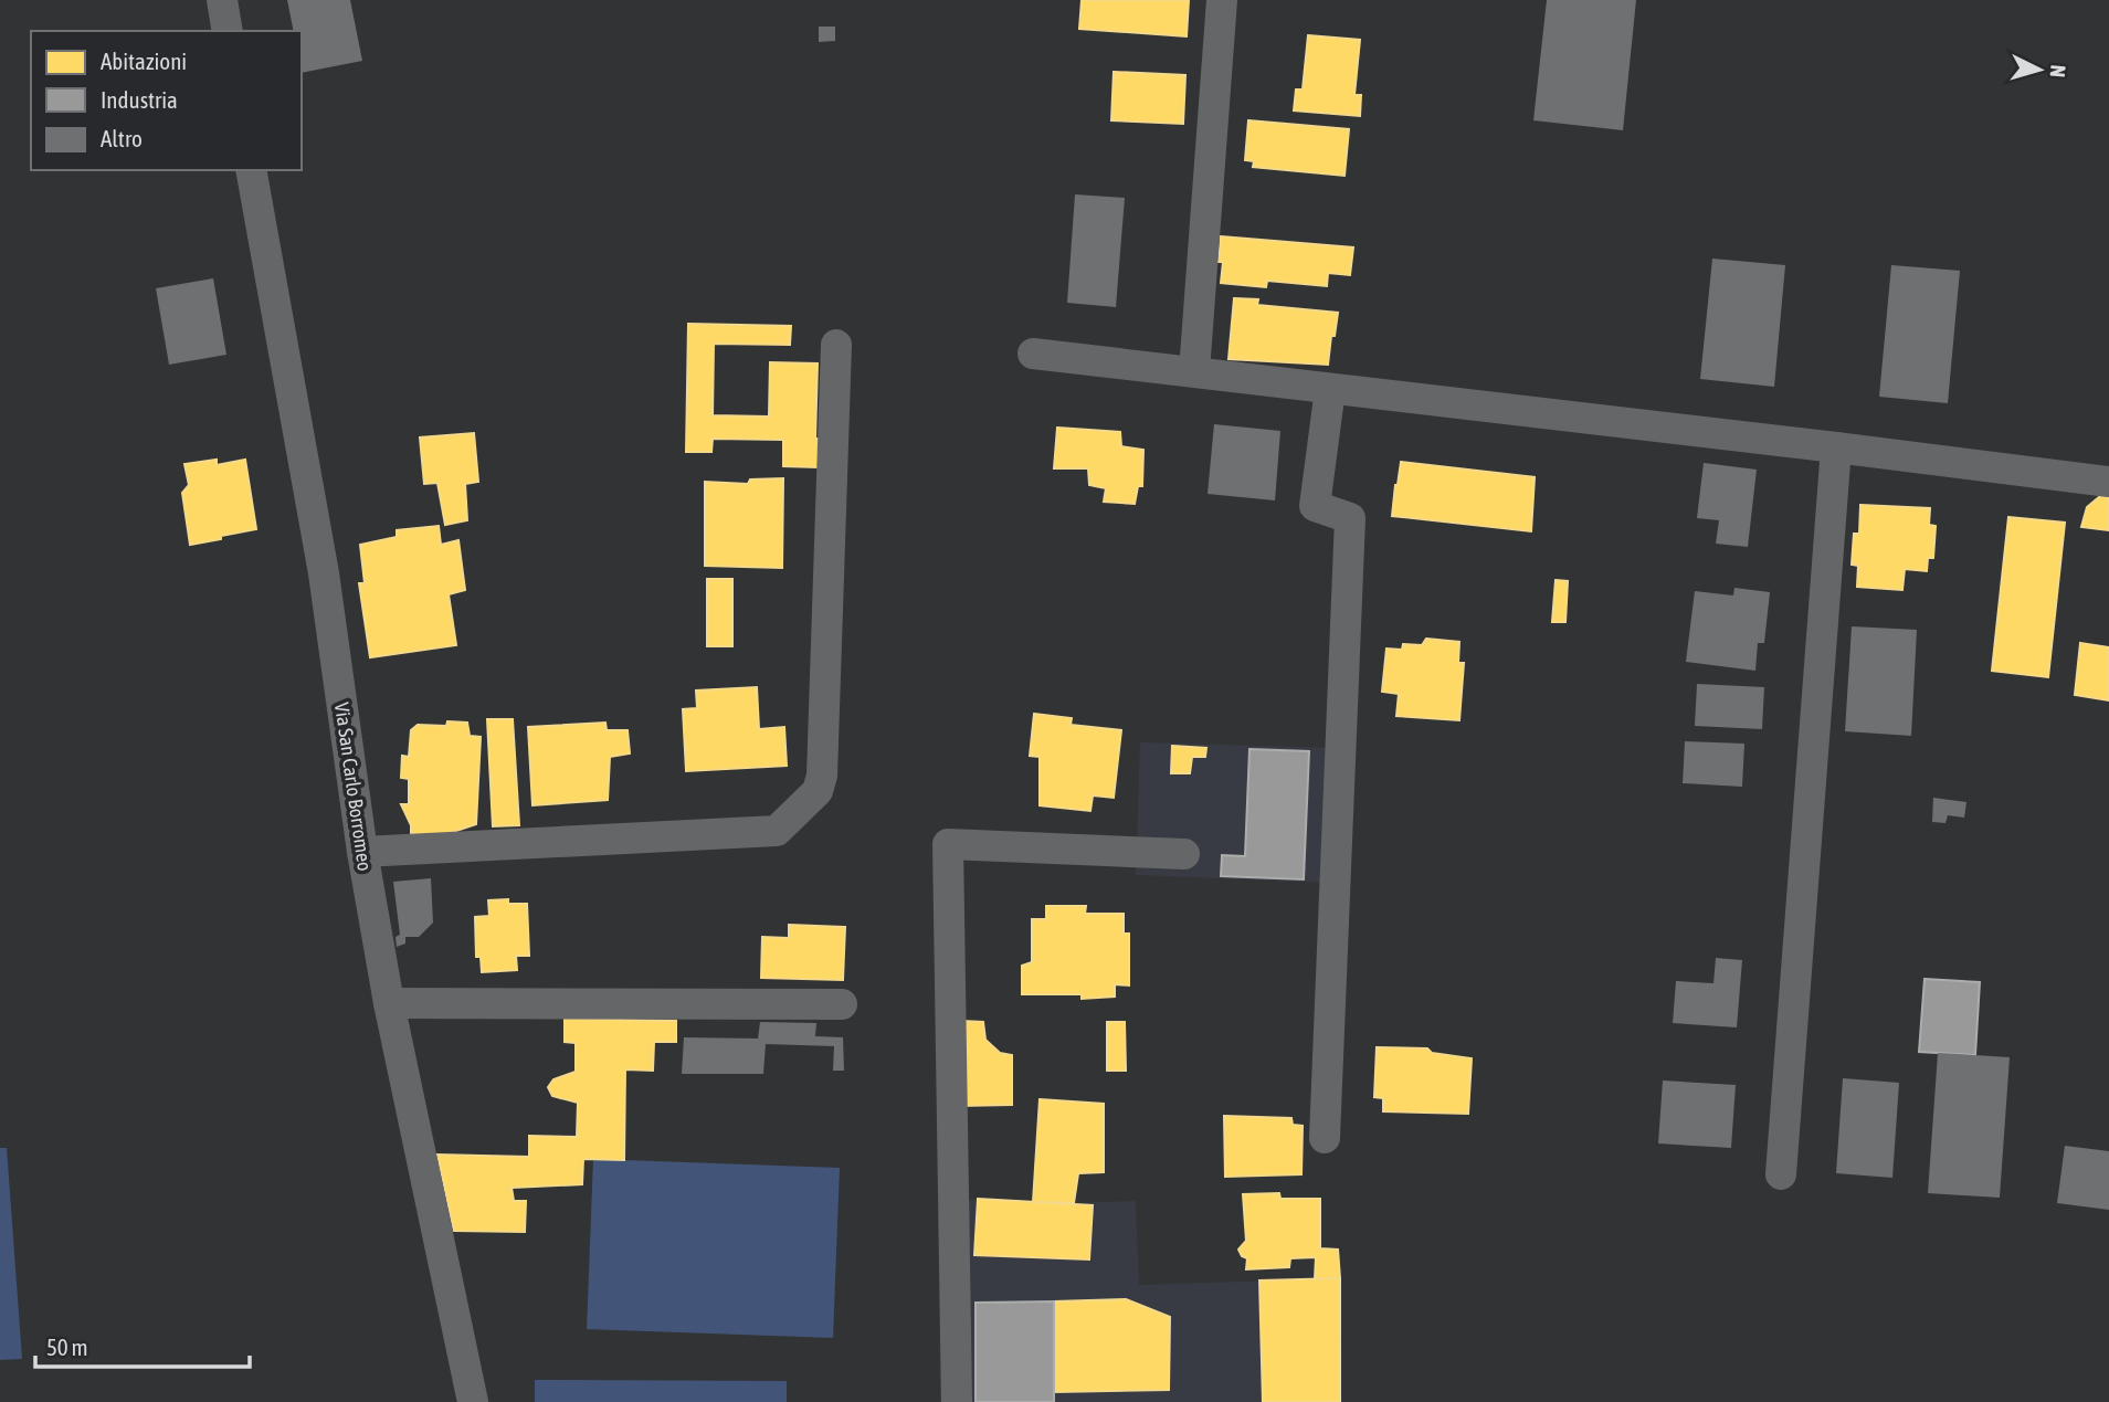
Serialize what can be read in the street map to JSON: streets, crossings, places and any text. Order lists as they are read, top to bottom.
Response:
{
  "streets": {
    "street": ["Via San Carlo Borromeo"]
  },
  "legend": ["Abitazioni", "Industria", "Altro"],
  "scale_bar": "50 m",
  "north": "right"
}
